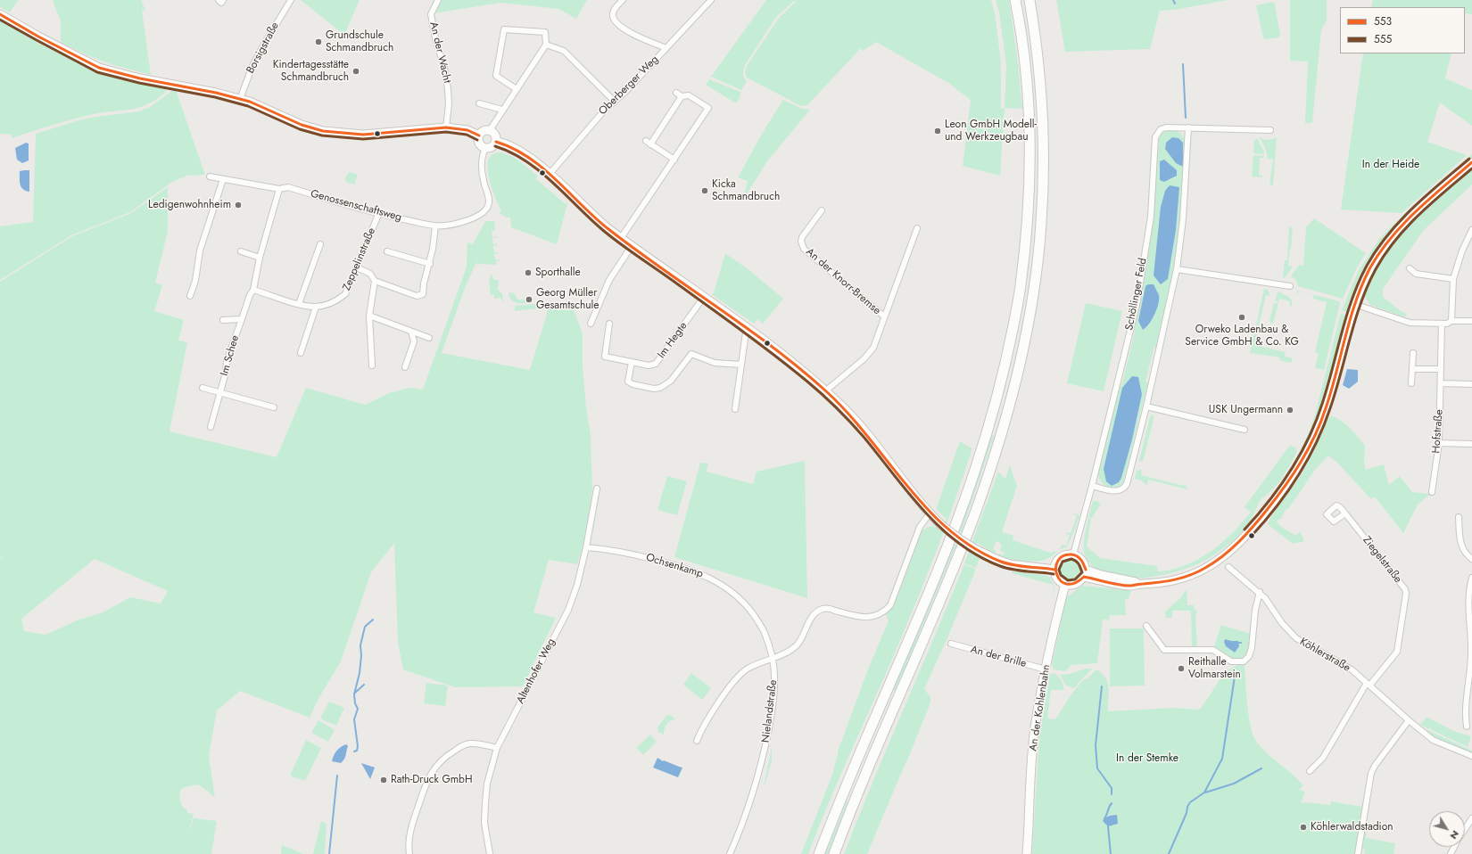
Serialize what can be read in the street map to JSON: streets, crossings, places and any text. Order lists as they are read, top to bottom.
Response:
{
  "streets": {
    "street": [
      "Borsigstraße",
      "An der Wacht",
      "Oberberger Weg",
      "Genossenschaftsweg",
      "Zeppelinstraße",
      "An der Knorr-Bremse",
      "Schöllinger Feld",
      "Im Hegte",
      "Im Schee",
      "Hofstraße",
      "Ziegelstraße",
      "Ochsenkamp",
      "Köhlerstraße",
      "An der Brille",
      "Altenhofer Weg",
      "An der Kohlenbahn",
      "Nielandstraße"
    ]
  },
  "crossings": [
    ["Genossenschaftsweg", "Zeppelinstraße"],
    ["Genossenschaftsweg", "Im Schee"],
    ["Zeppelinstraße", "Im Schee"],
    ["Schöllinger Feld", "An der Kohlenbahn"],
    ["Ziegelstraße", "Köhlerstraße"],
    ["Ochsenkamp", "Altenhofer Weg"],
    ["Ochsenkamp", "Nielandstraße"],
    ["An der Brille", "An der Kohlenbahn"]
  ],
  "parks": ["In der Heide", "In der Stemke"],
  "places": [
    "Grundschule Schmandbruch",
    "Kindertagesstätte Schmandbruch",
    "Leon GmbH Modell- und Werkzeugbau",
    "Kicka Schmandbruch",
    "Ledigenwohnheim",
    "Sporthalle",
    "Georg Müller Gesamtschule",
    "Orweko Ladenbau & Service GmbH & Co. KG",
    "USK Ungermann",
    "Reithalle Volmarstein",
    "Rath-Druck GmbH",
    "Köhlerwaldstadion"
  ],
  "lines": ["transit line 553", "transit line 555"],
  "legend": ["553", "555"],
  "north": "bottom right"
}
